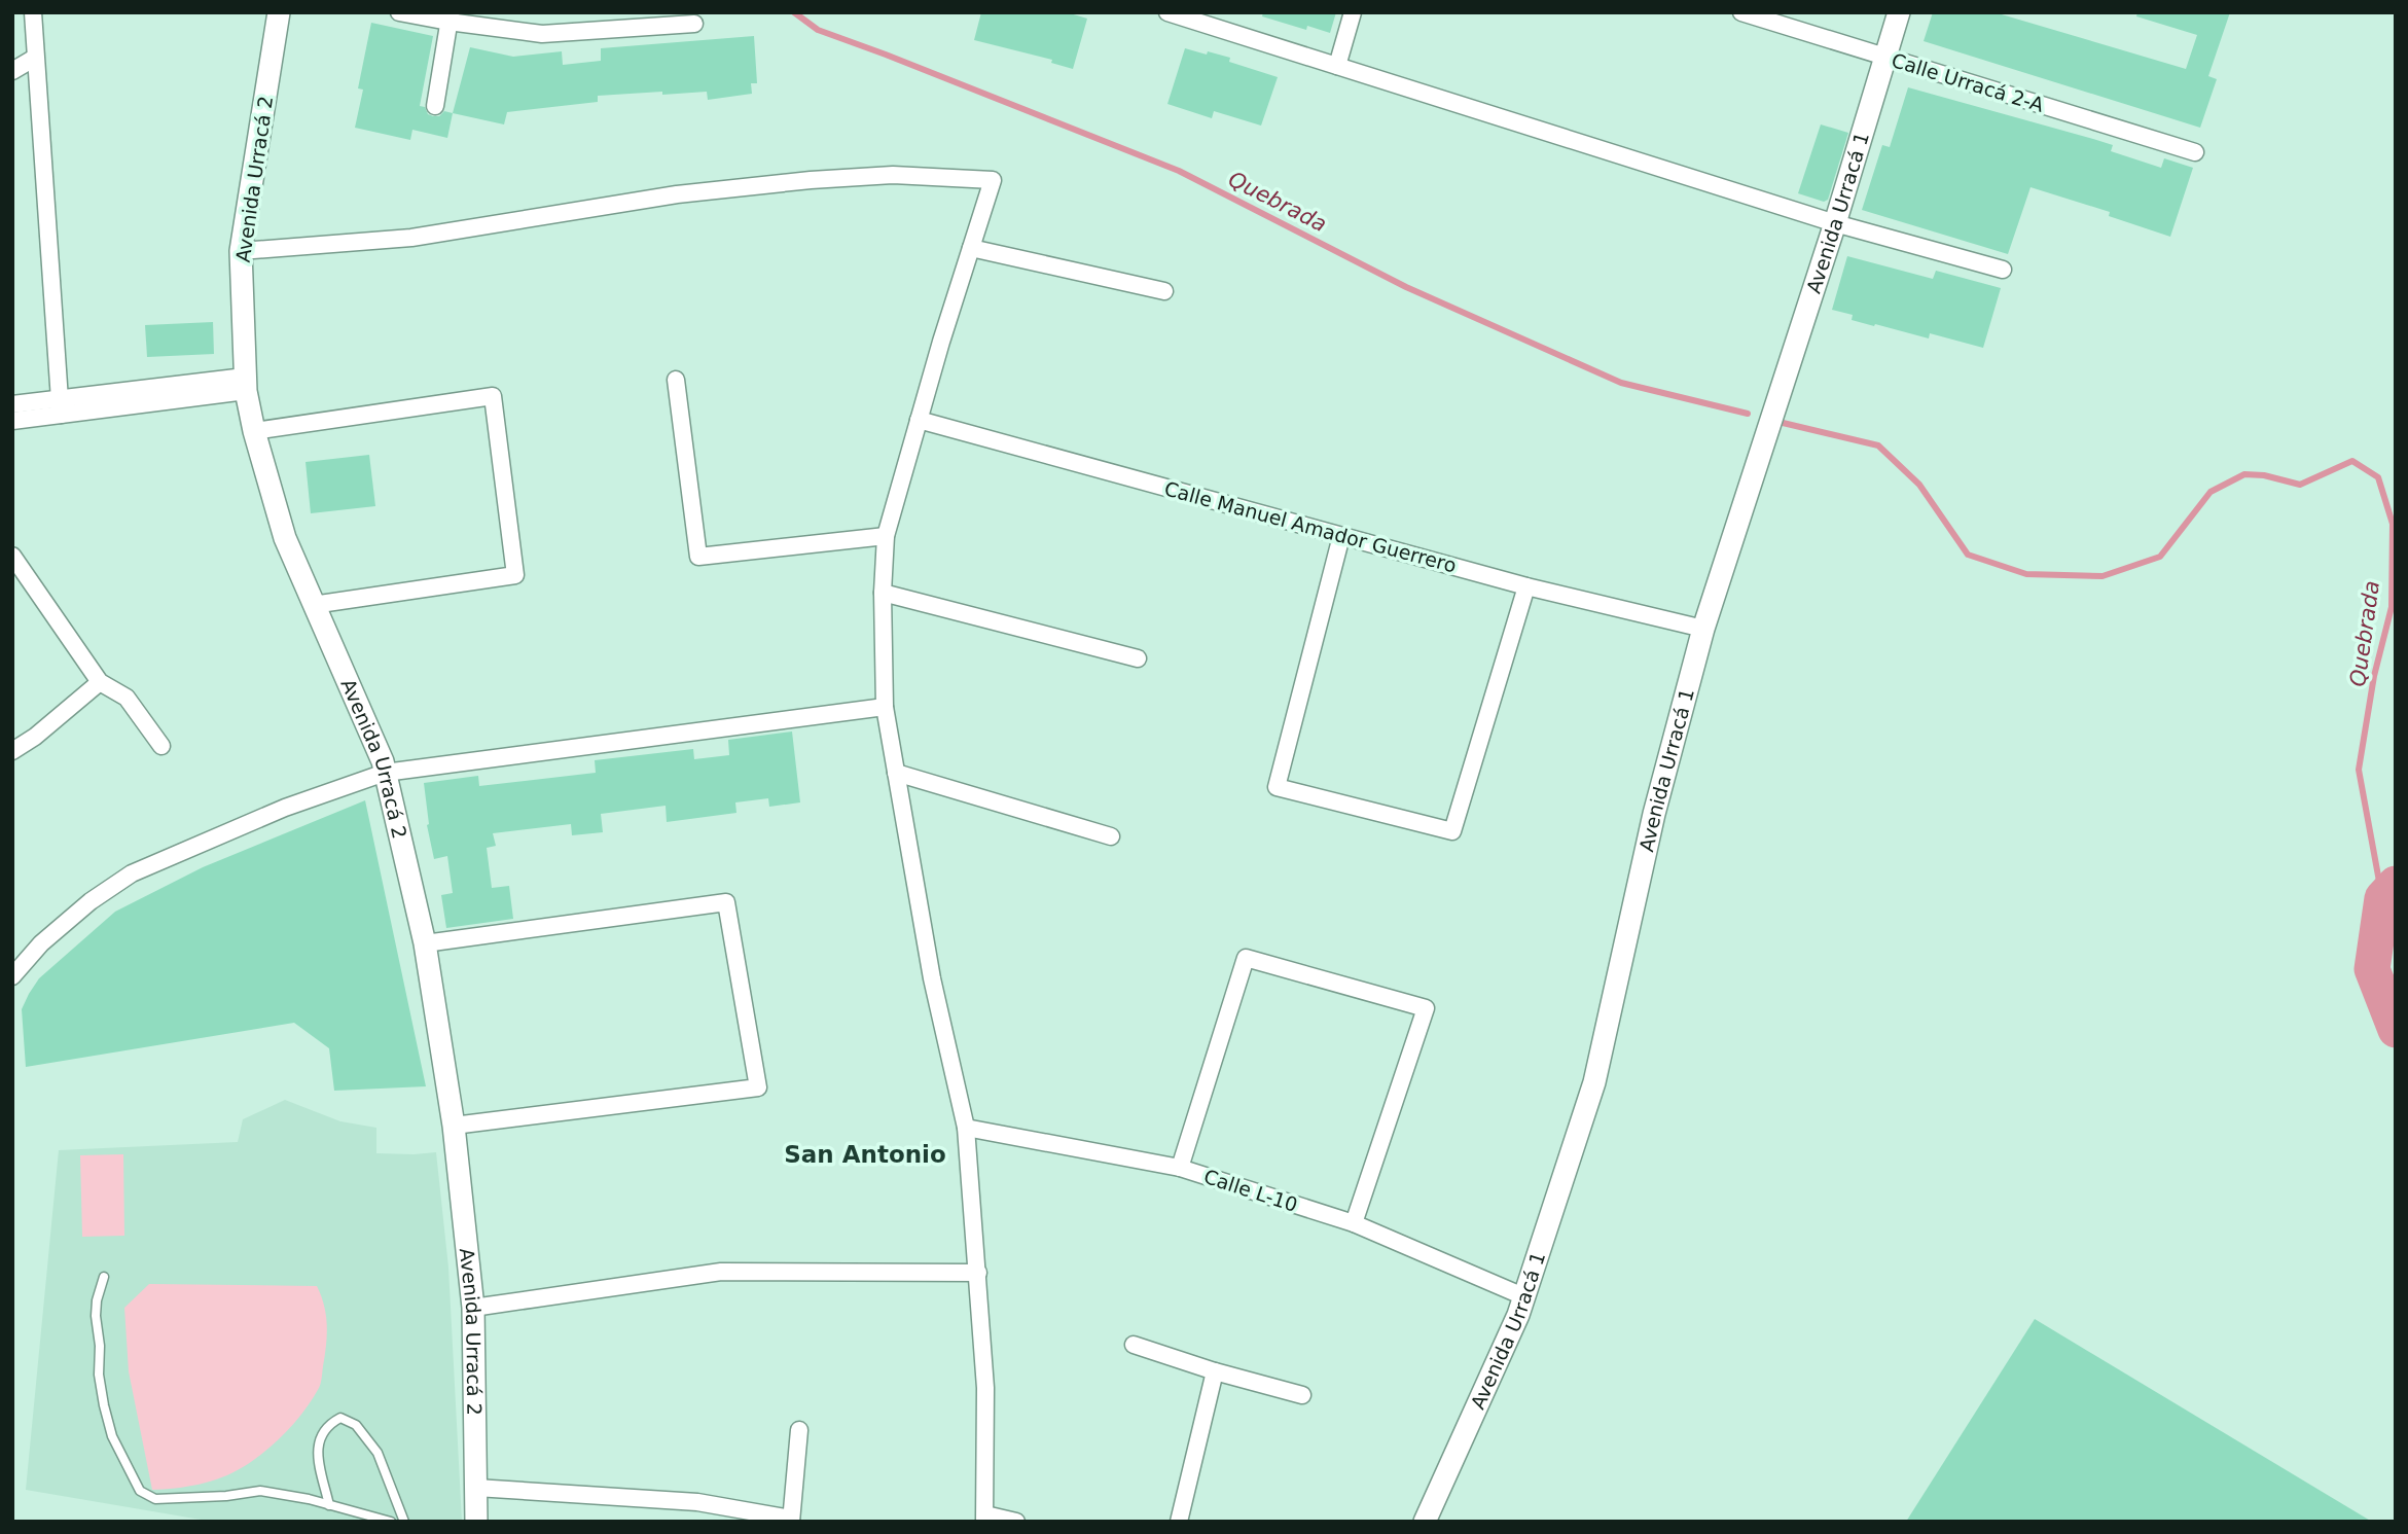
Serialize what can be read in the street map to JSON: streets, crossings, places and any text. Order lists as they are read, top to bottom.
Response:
{
  "streets": {
    "street": [
      "Calle Urracá 2-A",
      "Avenida Urracá 2",
      "Avenida Urracá 1",
      "Calle Manuel Amador Guerrero",
      "Calle L-10"
    ]
  },
  "crossings": [
    ["Calle Urracá 2-A", "Avenida Urracá 1"],
    ["Avenida Urracá 1", "Calle Manuel Amador Guerrero"],
    ["Avenida Urracá 1", "Calle L-10"]
  ],
  "districts": ["San Antonio"],
  "water": ["Quebrada"]
}
